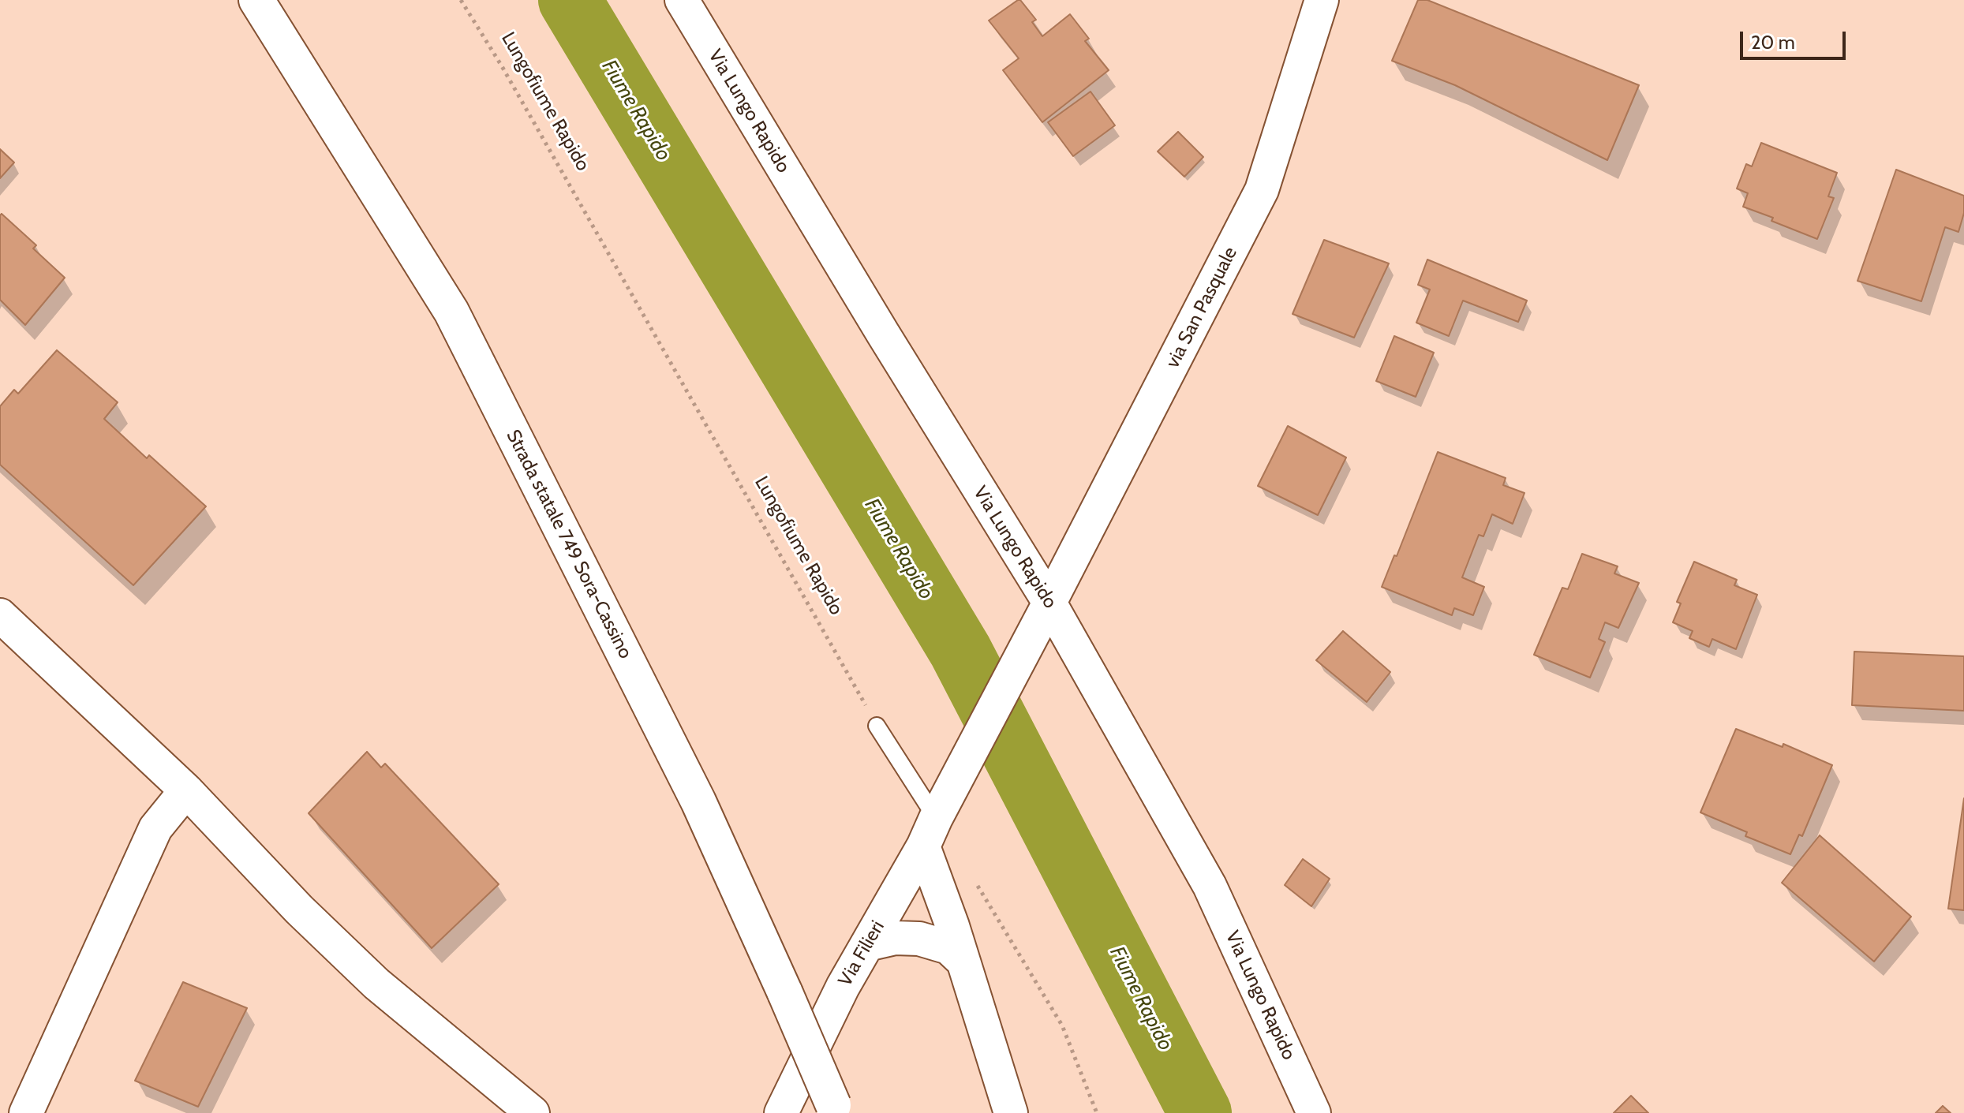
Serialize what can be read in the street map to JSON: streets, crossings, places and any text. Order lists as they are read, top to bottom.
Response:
{
  "streets": {
    "highway": ["Strada statale 749 Sora-Cassino"],
    "street": ["Via Lungo Rapido", "via San Pasquale", "Via Filieri"],
    "path": ["Lungofiume Rapido"]
  },
  "crossings": [
    ["Via Lungo Rapido", "via San Pasquale"],
    ["via San Pasquale", "Via Filieri"]
  ],
  "water": ["Fiume Rapido"],
  "scale_bar": "20 m"
}
